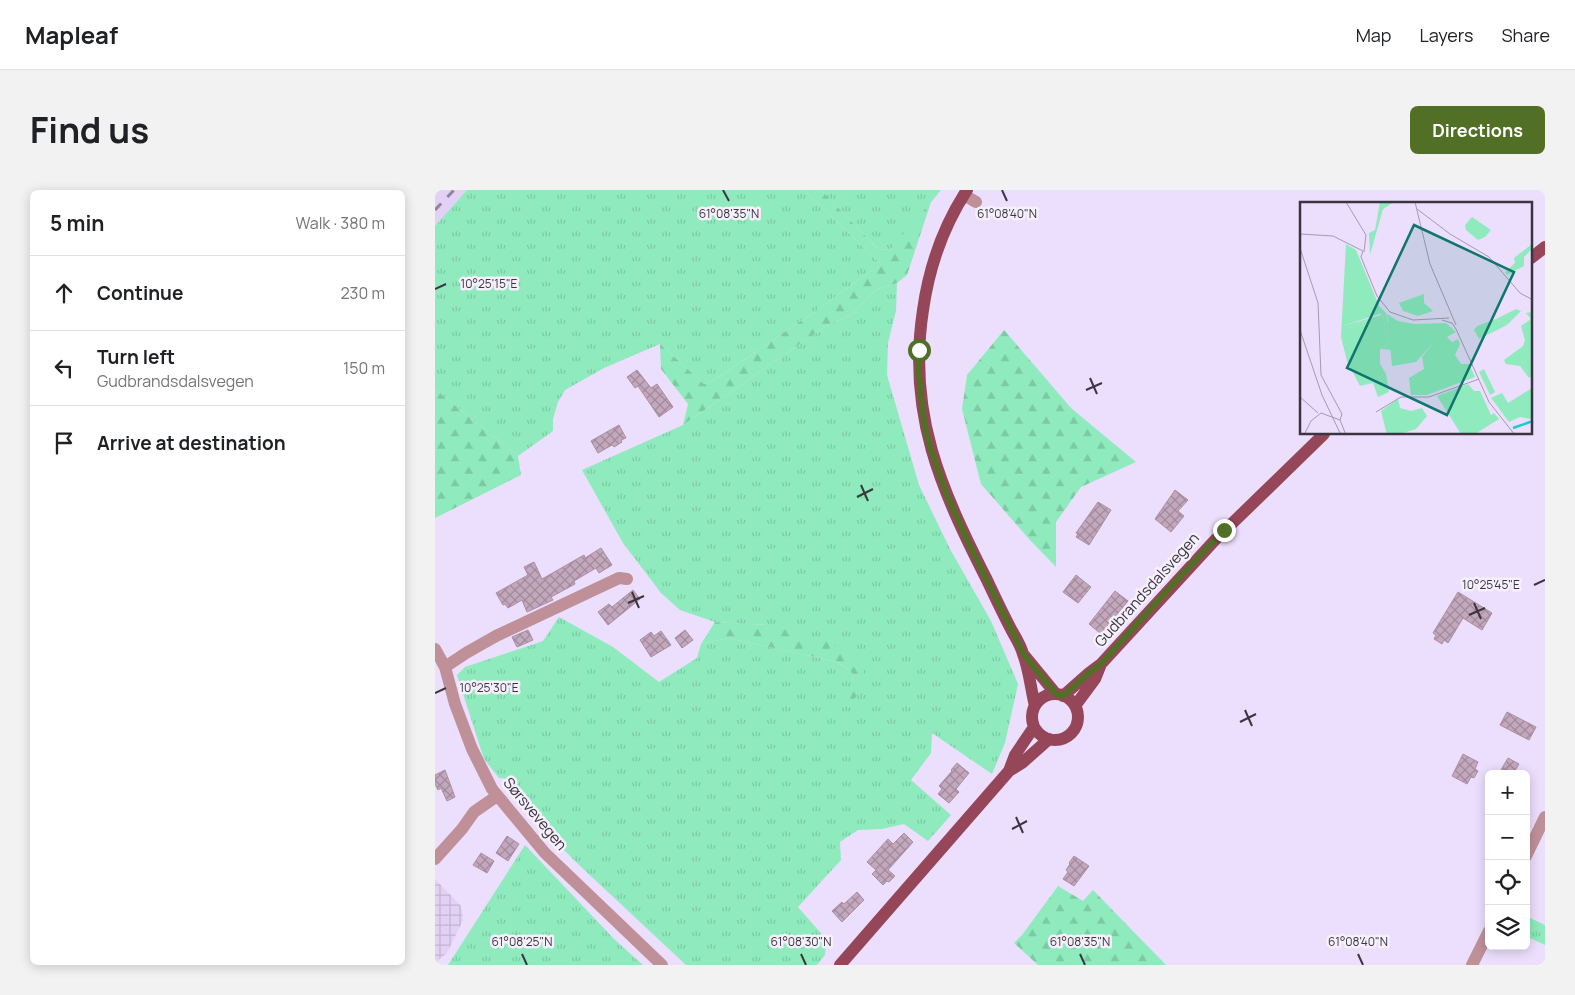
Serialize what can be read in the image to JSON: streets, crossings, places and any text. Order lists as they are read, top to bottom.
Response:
{
  "streets": {
    "main road": ["Gudbrandsdalsvegen"],
    "street": ["Sørsvevegen"]
  },
  "page": {
    "header": "Mapleaf",
    "nav": ["Map", "Layers", "Share"],
    "title": "Find us",
    "buttons": "Directions",
    "heading": ["5 min", "Walk · 380 m"],
    "list": [
      ["Continue", "230 m"],
      ["Turn left", "Gudbrandsdalsvegen", "150 m"],
      "Arrive at destination"
    ],
    "map_buttons": ["+", "−"]
  },
  "coordinates": [
    "61°08'35\"N",
    "61°08'40\"N",
    "10°25'15\"E",
    "10°25'45\"E",
    "10°25'30\"E",
    "61°08'25\"N",
    "61°08'30\"N"
  ]
}
